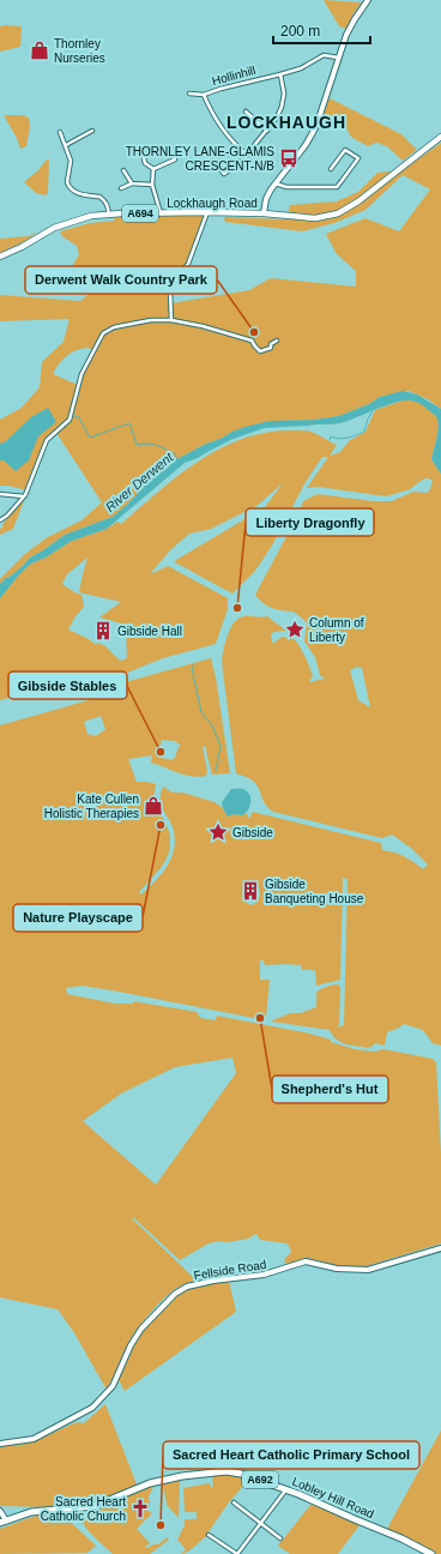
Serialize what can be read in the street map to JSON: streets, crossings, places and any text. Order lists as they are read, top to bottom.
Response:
{
  "streets": {
    "highway": ["A692", "Lobley Hill Road"],
    "main road": ["Lockhaugh Road", "A694"],
    "street": ["Hollinhill", "Fellside Road"]
  },
  "districts": ["LOCKHAUGH"],
  "water": ["River Derwent"],
  "places": {
    "shop": ["Thornley Nurseries", "Kate Cullen Holistic Therapies"],
    "bus stop": ["THORNLEY LANE-GLAMIS CRESCENT-N/B"],
    "other": [
      "Derwent Walk Country Park",
      "Liberty Dragonfly",
      "Gibside Stables",
      "Nature Playscape",
      "Shepherd's Hut",
      "Sacred Heart Catholic Primary School"
    ],
    "place": ["Column of Liberty", "Gibside"],
    "building": ["Gibside Hall", "Gibside Banqueting House"],
    "church": ["Sacred Heart Catholic Church"]
  },
  "scale_bar": "200 m"
}
